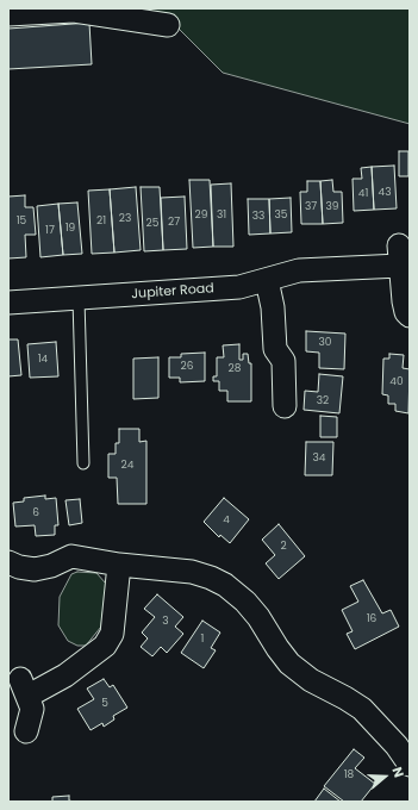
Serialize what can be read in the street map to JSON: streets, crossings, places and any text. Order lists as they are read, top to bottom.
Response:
{
  "streets": {
    "street": ["Jupiter Road"]
  },
  "house_numbers": [
    "43",
    "41",
    "37",
    "39",
    "29",
    "31",
    "35",
    "33",
    "23",
    "15",
    "21",
    "27",
    "25",
    "19",
    "17",
    "30",
    "14",
    "26",
    "28",
    "40",
    "32",
    "34",
    "24",
    "6",
    "4",
    "2",
    "16",
    "3",
    "1",
    "5",
    "18"
  ],
  "north": "right"
}
